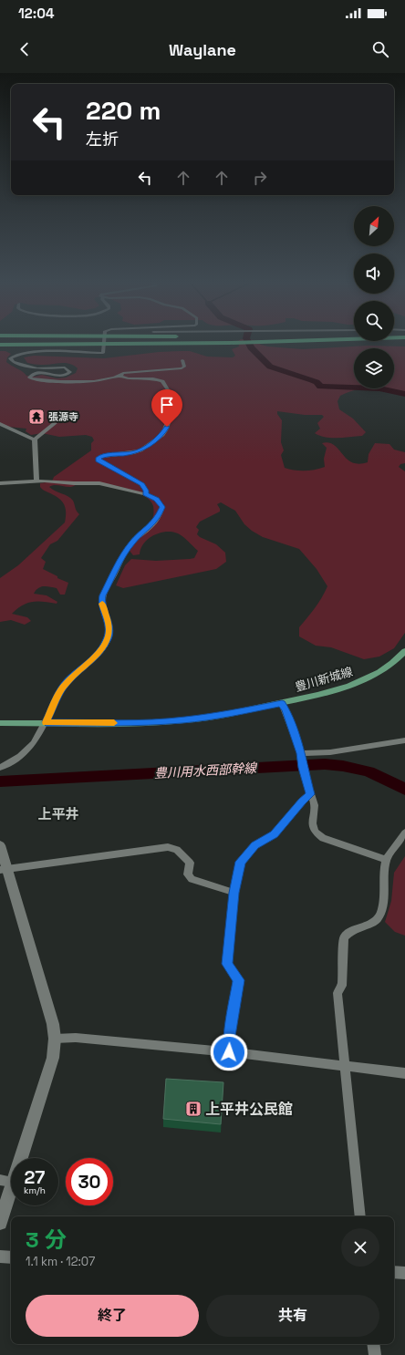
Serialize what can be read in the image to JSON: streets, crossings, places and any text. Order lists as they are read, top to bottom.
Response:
{
  "streets": {
    "main road": ["豊川新城線"]
  },
  "districts": ["上平井"],
  "water": ["豊川用水西部幹線"],
  "places": {
    "temple": ["張源寺"],
    "building": ["上平井公民館"]
  },
  "north": "top right",
  "page": {
    "status": "12:04",
    "header": "Waylane",
    "turn": ["220 m", "左折"],
    "speed": "27 km/h",
    "limit": "30",
    "heading": ["3 分", "1.1 km · 12:07"],
    "buttons": ["終了", "共有"]
  }
}
